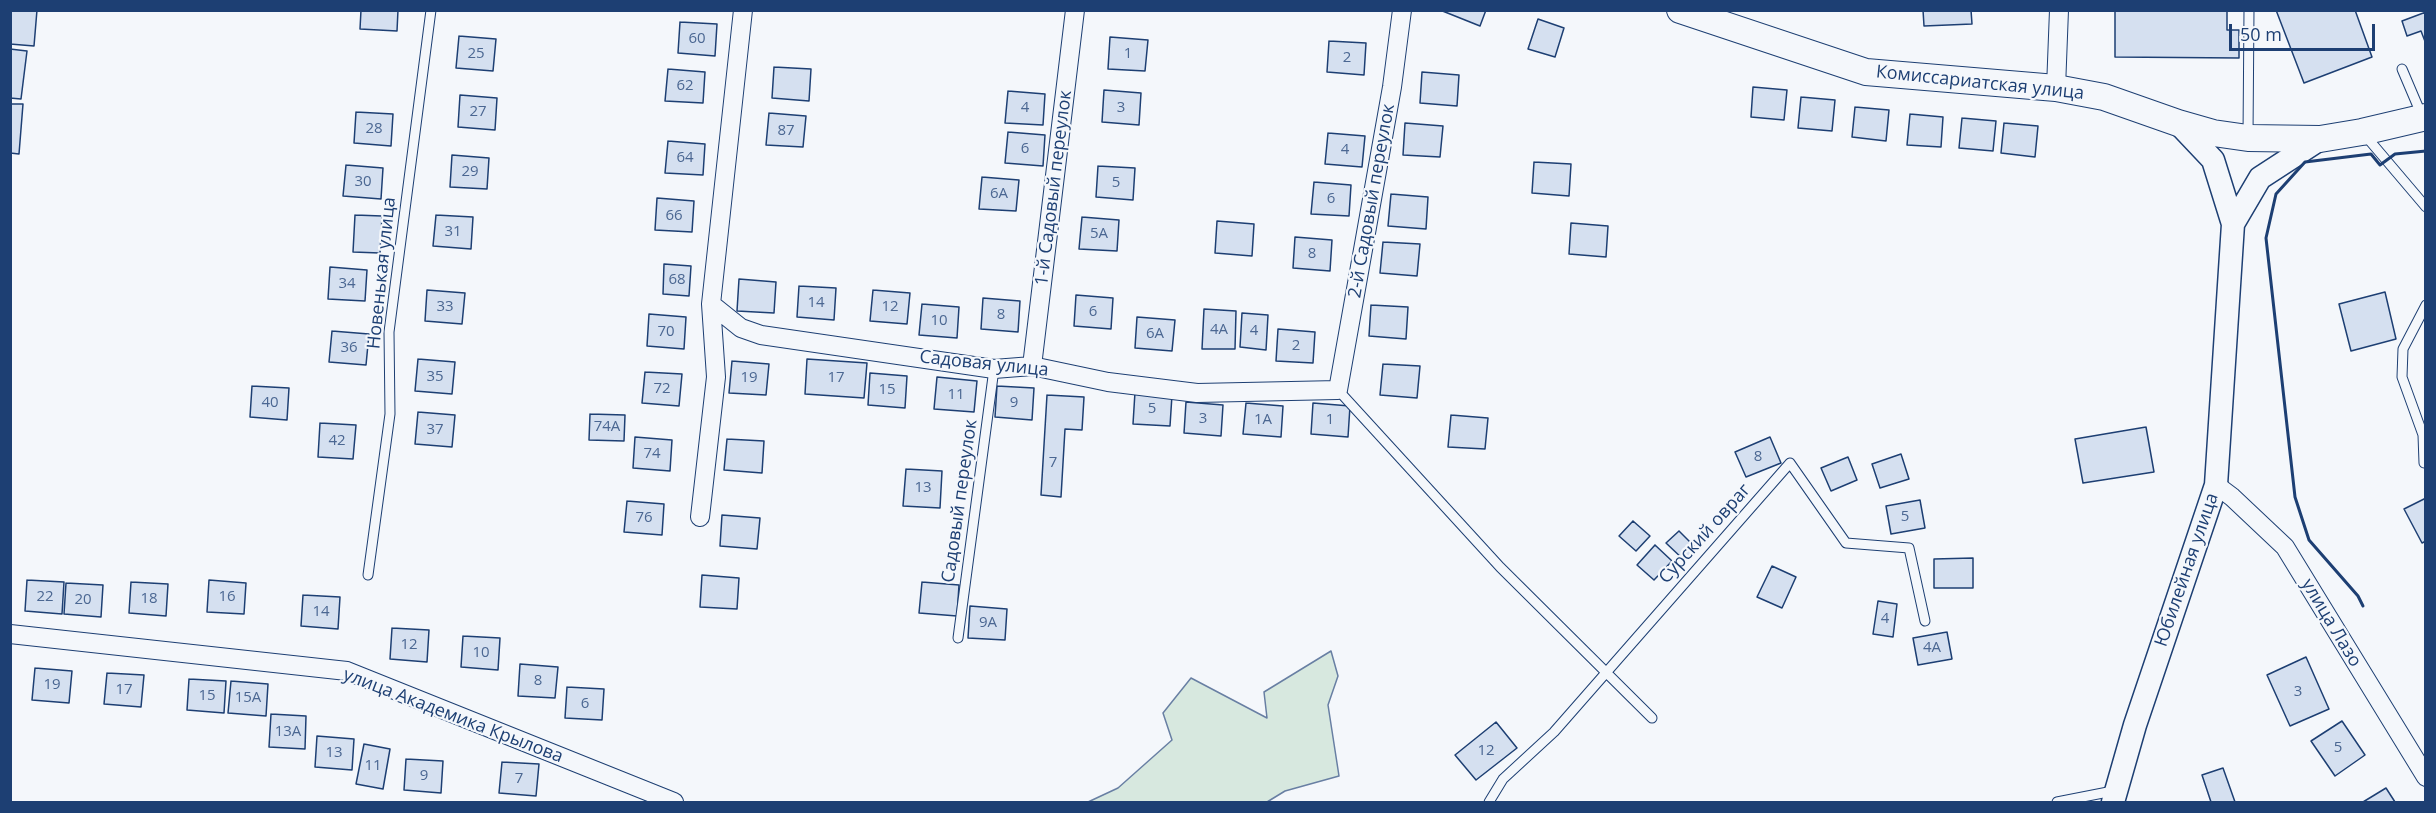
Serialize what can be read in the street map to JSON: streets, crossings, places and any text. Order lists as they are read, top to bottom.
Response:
{
  "streets": {
    "main road": ["Комиссариатская улица"],
    "street": [
      "1-й Садовый переулок",
      "2-й Садовый переулок",
      "Садовая улица",
      "Юбилейная улица",
      "улица Лазо",
      "улица Академика Крылова"
    ],
    "lane": ["Новенькая улица", "Садовый переулок", "Сурский овраг"]
  },
  "crossings": [
    ["Комиссариатская улица", "Юбилейная улица"],
    ["1-й Садовый переулок", "Садовая улица"],
    ["2-й Садовый переулок", "Садовая улица"],
    ["Садовая улица", "Садовый переулок"],
    ["Юбилейная улица", "улица Лазо"]
  ],
  "house_numbers": [
    "60",
    "25",
    "1",
    "2",
    "62",
    "4",
    "3",
    "27",
    "28",
    "87",
    "6",
    "4",
    "64",
    "29",
    "30",
    "5",
    "6А",
    "6",
    "66",
    "31",
    "5А",
    "8",
    "68",
    "34",
    "14",
    "33",
    "12",
    "6",
    "8",
    "10",
    "4А",
    "4",
    "70",
    "6А",
    "2",
    "36",
    "35",
    "19",
    "17",
    "72",
    "15",
    "11",
    "40",
    "9",
    "5",
    "3",
    "1А",
    "1",
    "74А",
    "37",
    "42",
    "74",
    "8",
    "7",
    "13",
    "5",
    "76",
    "22",
    "16",
    "18",
    "20",
    "14",
    "4",
    "9А",
    "12",
    "4А",
    "10",
    "8",
    "19",
    "17",
    "3",
    "15",
    "15А",
    "6",
    "13А",
    "5",
    "12",
    "13",
    "11",
    "9",
    "7"
  ],
  "scale_bar": "50 m"
}
